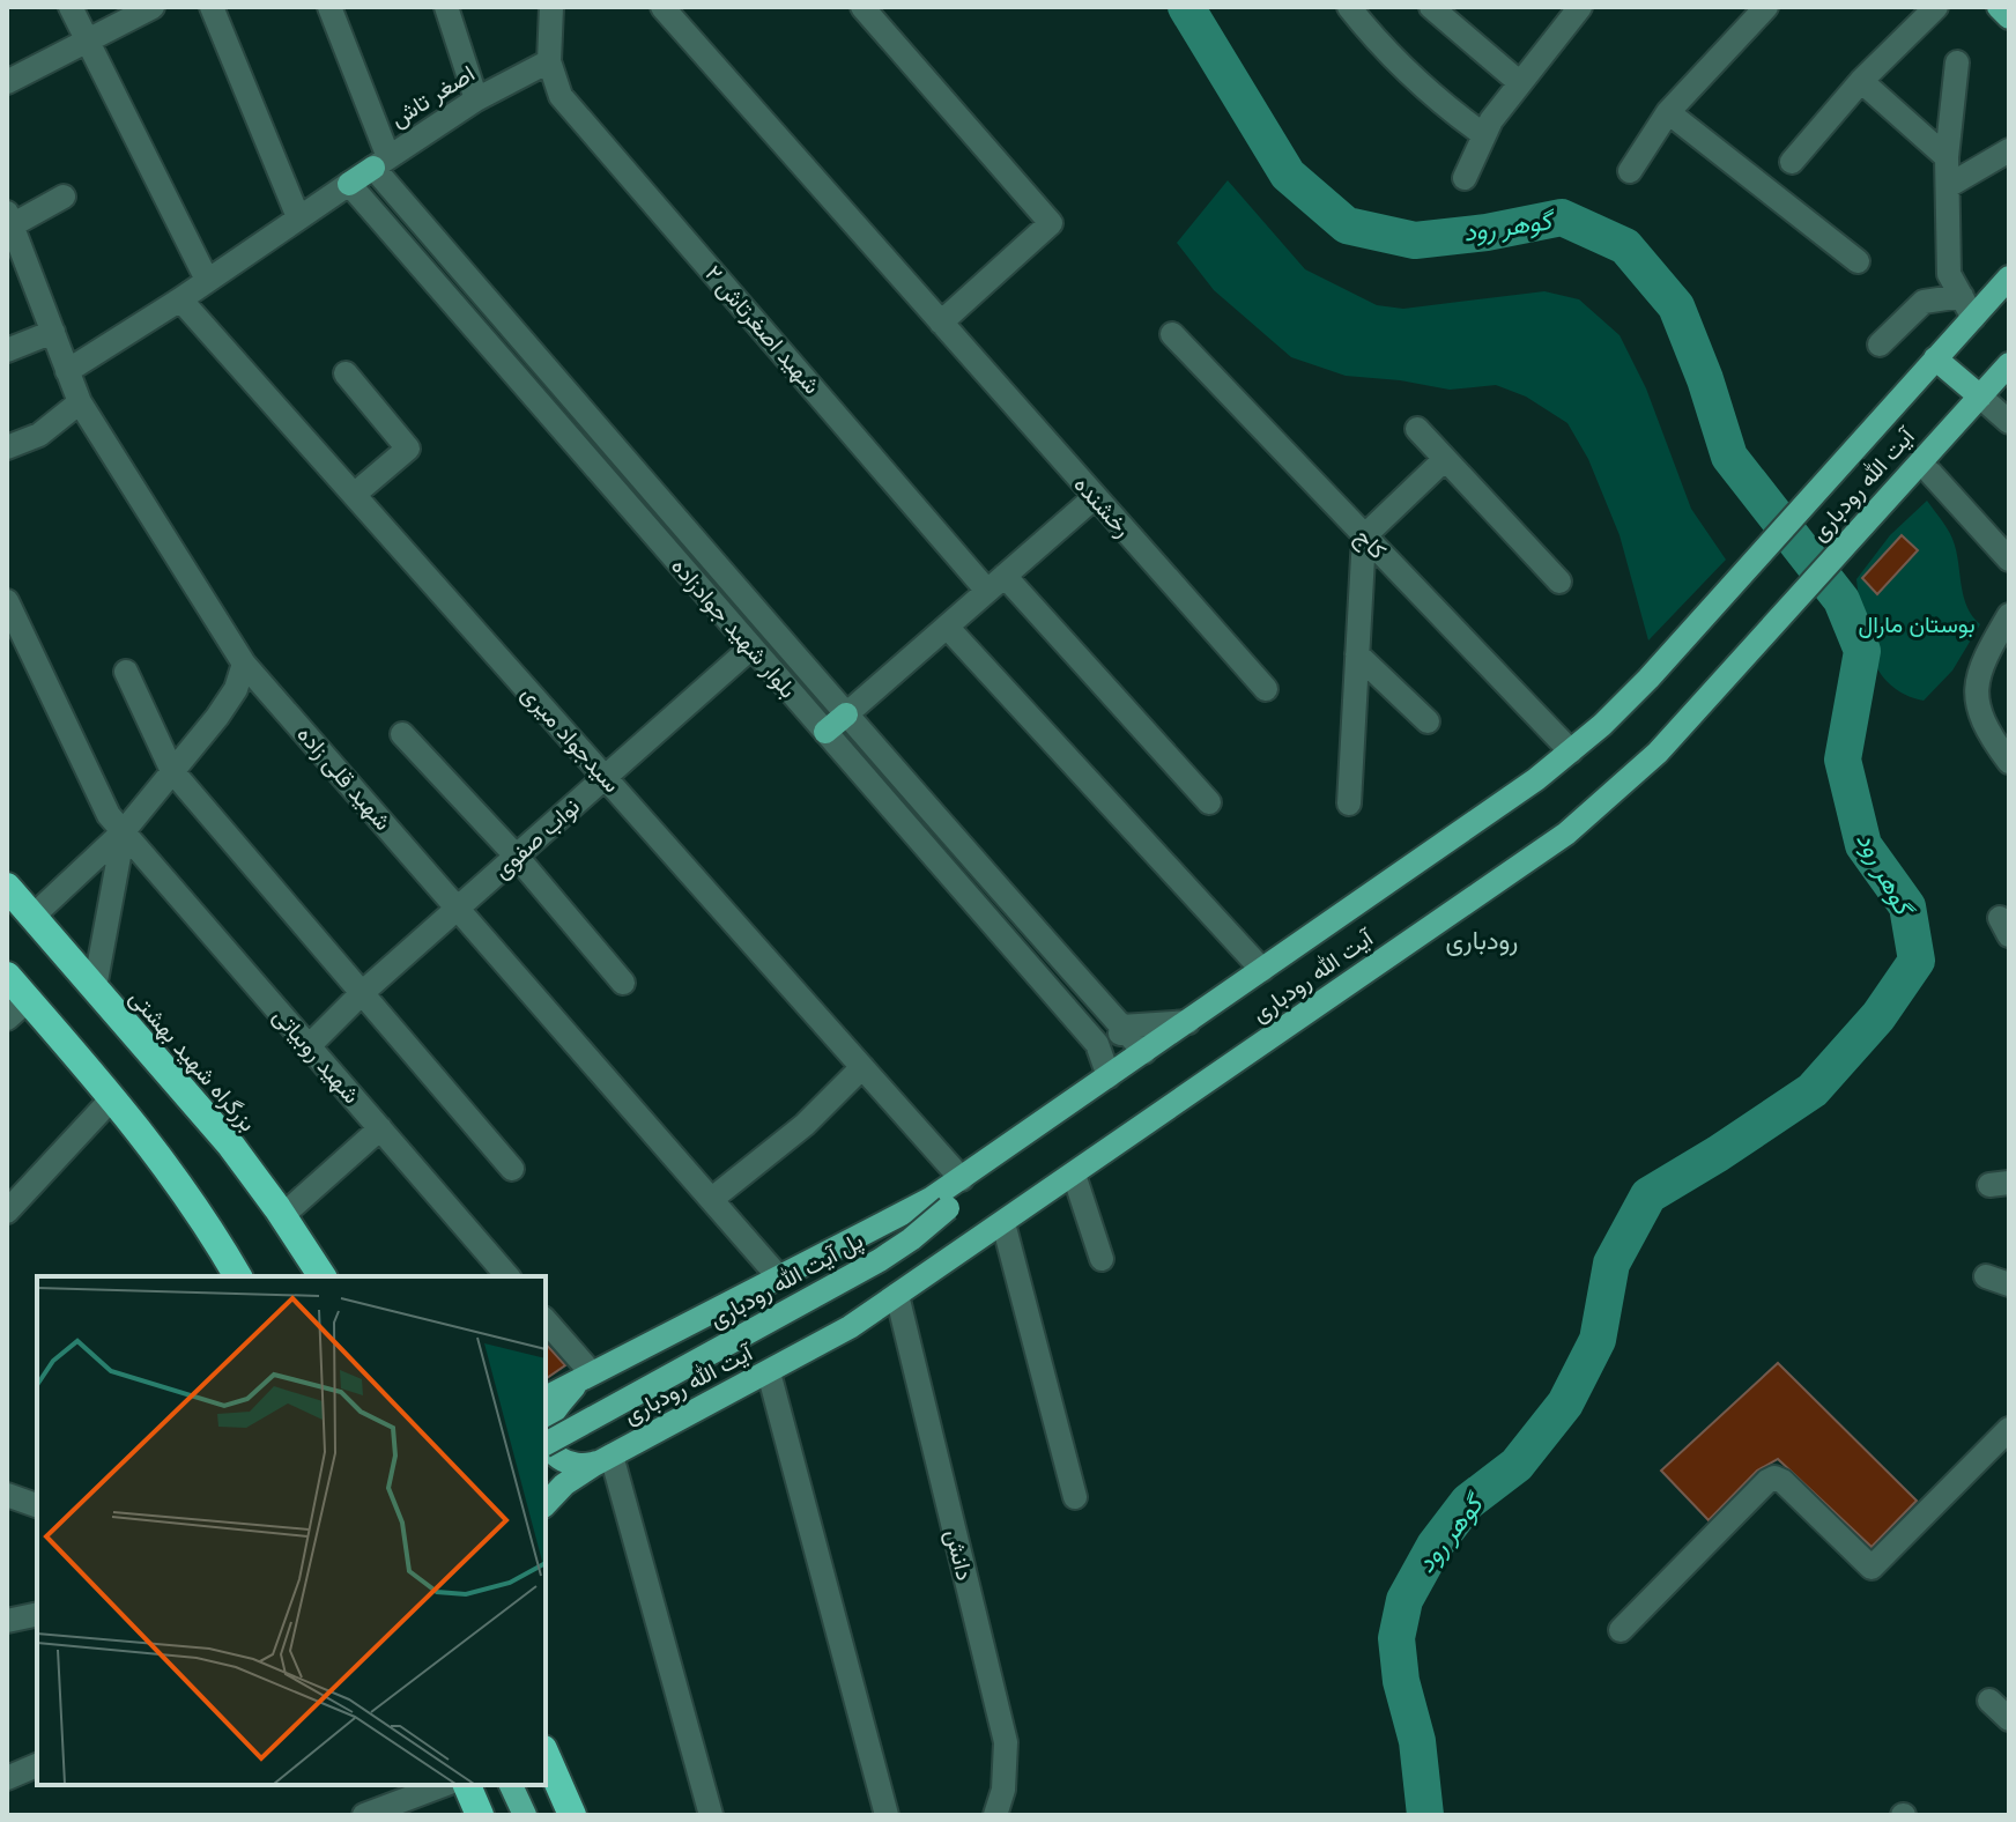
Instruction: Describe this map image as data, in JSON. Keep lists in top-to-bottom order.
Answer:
{
  "streets": {
    "highway": ["بزرگراه شهید بهشتی"],
    "main road": ["اصغر تاش", "آیت الله رودباری", "پل آیت الله رودباری"],
    "street": [
      "شهید اصغرتاش ۲",
      "رخشنده",
      "کاج",
      "بلوار شهید جوادزاده",
      "سیدجواد میری",
      "شهید قلی زاده",
      "نواب صفوی",
      "شهید روبیاتی",
      "دانش"
    ]
  },
  "crossings": [
    ["اصغر تاش", "شهید اصغرتاش ۲"],
    ["اصغر تاش", "بلوار شهید جوادزاده"],
    ["آیت الله رودباری", "کاج"],
    ["آیت الله رودباری", "بلوار شهید جوادزاده"],
    ["آیت الله رودباری", "سیدجواد میری"],
    ["آیت الله رودباری", "شهید قلی زاده"],
    ["آیت الله رودباری", "پل آیت الله رودباری"],
    ["آیت الله رودباری", "دانش"],
    ["بلوار شهید جوادزاده", "نواب صفوی"],
    ["سیدجواد میری", "نواب صفوی"],
    ["شهید قلی زاده", "نواب صفوی"],
    ["نواب صفوی", "شهید روبیاتی"]
  ],
  "districts": ["رودباری"],
  "water": ["گوهر رود"],
  "parks": ["بوستان مارال"]
}
